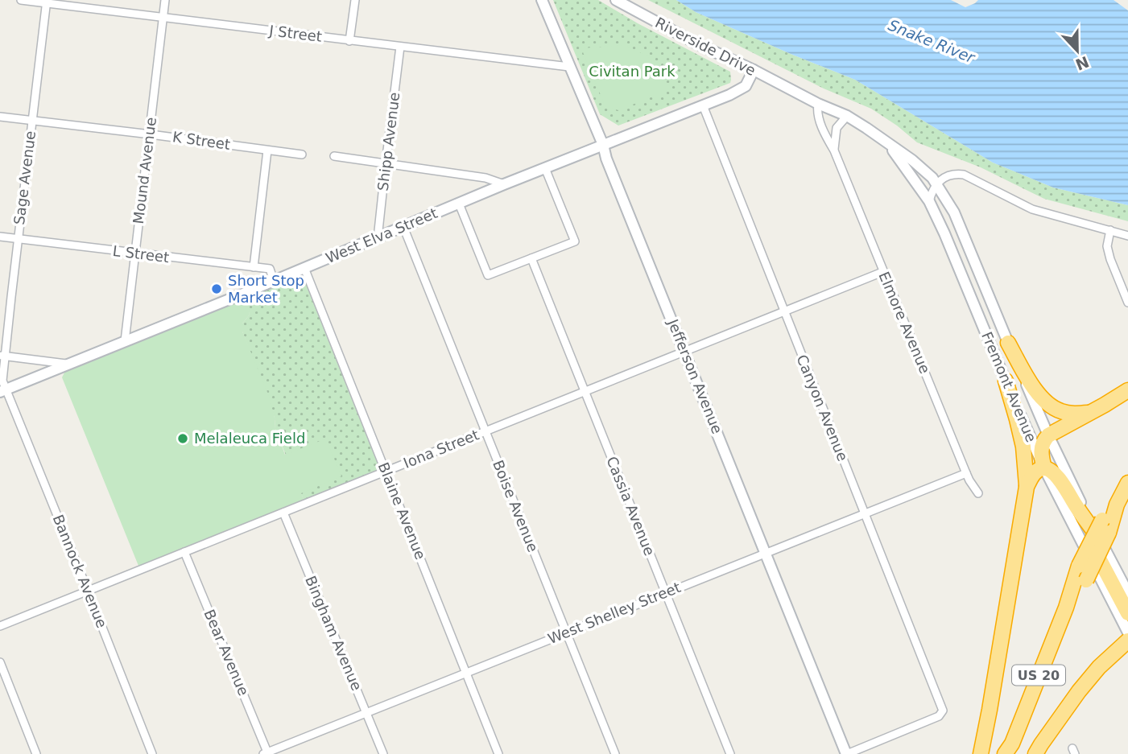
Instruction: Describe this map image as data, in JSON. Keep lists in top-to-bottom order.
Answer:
{
  "streets": {
    "highway": ["US 20"],
    "street": [
      "J Street",
      "Riverside Drive",
      "K Street",
      "Shipp Avenue",
      "Mound Avenue",
      "Sage Avenue",
      "West Elva Street",
      "L Street",
      "Elmore Avenue",
      "Jefferson Avenue",
      "Fremont Avenue",
      "Canyon Avenue",
      "Iona Street",
      "Boise Avenue",
      "Cassia Avenue",
      "Blaine Avenue",
      "Bannock Avenue",
      "West Shelley Street",
      "Bingham Avenue",
      "Bear Avenue"
    ]
  },
  "crossings": [
    ["J Street", "Shipp Avenue"],
    ["J Street", "Mound Avenue"],
    ["J Street", "Sage Avenue"],
    ["J Street", "Jefferson Avenue"],
    ["Riverside Drive", "West Elva Street"],
    ["Riverside Drive", "Fremont Avenue"],
    ["K Street", "Mound Avenue"],
    ["K Street", "Sage Avenue"],
    ["Shipp Avenue", "West Elva Street"],
    ["Mound Avenue", "West Elva Street"],
    ["Mound Avenue", "L Street"],
    ["Sage Avenue", "West Elva Street"],
    ["Sage Avenue", "L Street"],
    ["Sage Avenue", "Bannock Avenue"],
    ["West Elva Street", "L Street"],
    ["West Elva Street", "Jefferson Avenue"],
    ["West Elva Street", "Canyon Avenue"],
    ["West Elva Street", "Boise Avenue"],
    ["West Elva Street", "Blaine Avenue"],
    ["West Elva Street", "Bannock Avenue"],
    ["Elmore Avenue", "Fremont Avenue"],
    ["Elmore Avenue", "Iona Street"],
    ["Elmore Avenue", "West Shelley Street"],
    ["Jefferson Avenue", "Canyon Avenue"],
    ["Jefferson Avenue", "Iona Street"],
    ["Jefferson Avenue", "West Shelley Street"],
    ["Fremont Avenue", "US 20"],
    ["Canyon Avenue", "Iona Street"],
    ["Canyon Avenue", "West Shelley Street"],
    ["Iona Street", "Boise Avenue"],
    ["Iona Street", "Cassia Avenue"],
    ["Iona Street", "Blaine Avenue"],
    ["Iona Street", "Bannock Avenue"],
    ["Iona Street", "Bingham Avenue"],
    ["Iona Street", "Bear Avenue"],
    ["Boise Avenue", "West Shelley Street"],
    ["Cassia Avenue", "West Shelley Street"],
    ["Blaine Avenue", "West Shelley Street"],
    ["West Shelley Street", "Bingham Avenue"],
    ["West Shelley Street", "Bear Avenue"]
  ],
  "water": ["Snake River"],
  "parks": ["Civitan Park"],
  "places": ["Short Stop Market", "Melaleuca Field"],
  "north": "bottom"
}
